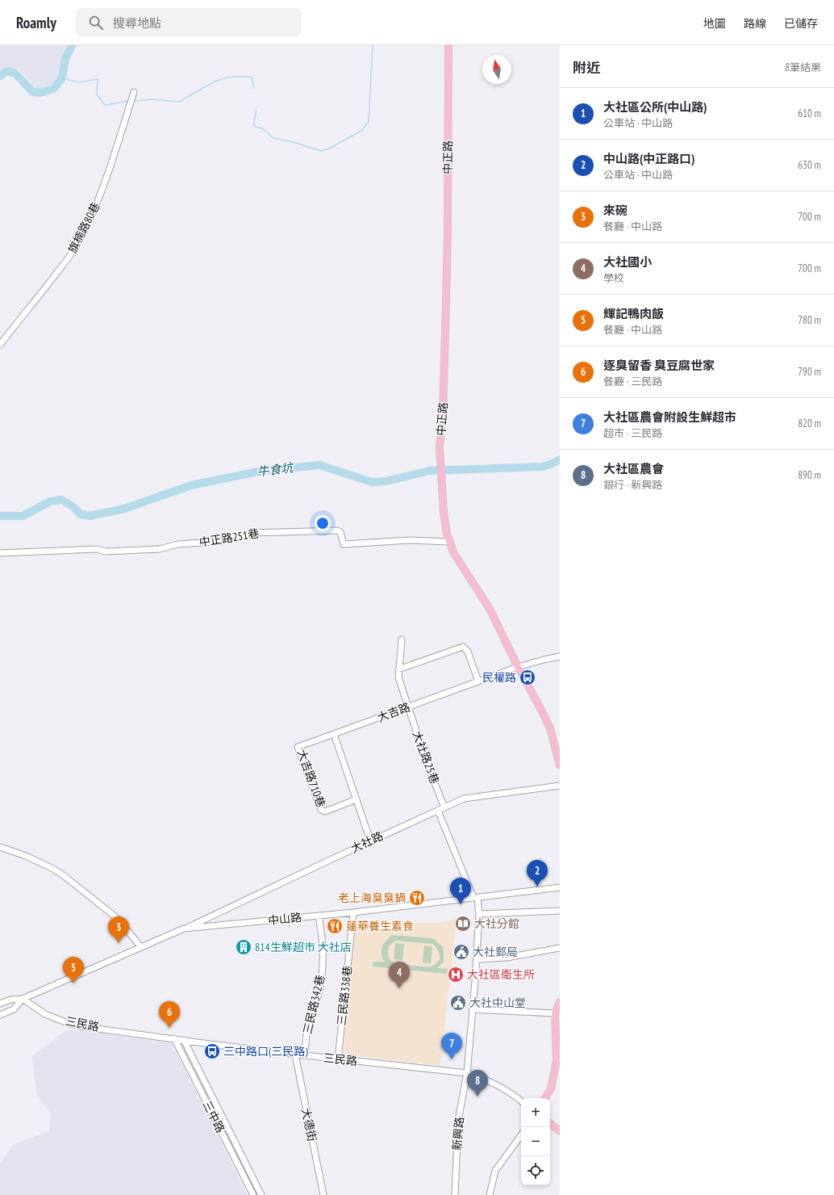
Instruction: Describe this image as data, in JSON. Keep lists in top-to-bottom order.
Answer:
{
  "streets": {
    "main road": ["中正路"],
    "street": [
      "旗楠路80巷",
      "中正路251巷",
      "大吉路",
      "大社路25巷",
      "大吉路710巷",
      "大社路",
      "中山路",
      "三民路338巷",
      "三民路342巷",
      "三民路",
      "三中路",
      "大德街",
      "新興路"
    ]
  },
  "crossings": [
    ["中正路", "中正路251巷"],
    ["中正路", "大吉路"],
    ["大吉路", "大社路25巷"],
    ["大吉路", "大吉路710巷"],
    ["大社路25巷", "大社路"],
    ["大社路", "中山路"],
    ["大社路", "新興路"],
    ["中山路", "三民路338巷"],
    ["中山路", "三民路342巷"],
    ["中山路", "三民路"],
    ["中山路", "新興路"],
    ["三民路338巷", "三民路"],
    ["三民路342巷", "三民路"],
    ["三民路", "三中路"],
    ["三民路", "大德街"],
    ["三民路", "新興路"]
  ],
  "water": ["牛食坑"],
  "places": {
    "bus stop": ["民權路", "三中路口(三民路)"],
    "restaurant": ["老上海臭臭鍋", "蓮華養生素食"],
    "library": ["大社分館"],
    "building": ["814生鮮超市 大社店"],
    "public building": ["大社郵局", "大社中山堂"],
    "hospital": ["大社區衛生所"]
  },
  "north": "top",
  "page": {
    "header": "Roamly",
    "search": "搜尋地點",
    "nav": ["地圖", "路線", "已儲存"],
    "heading": ["附近", "8筆結果"],
    "list": [
      {
        "mark": "1",
        "name": "大社區公所(中山路)",
        "note": "公車站 · 中山路",
        "value": "610 m"
      },
      {
        "mark": "2",
        "name": "中山路(中正路口)",
        "note": "公車站 · 中山路",
        "value": "630 m"
      },
      {
        "mark": "3",
        "name": "來碗",
        "note": "餐廳 · 中山路",
        "value": "700 m"
      },
      {
        "mark": "4",
        "name": "大社國小",
        "note": "學校",
        "value": "700 m"
      },
      {
        "mark": "5",
        "name": "輝記鴨肉飯",
        "note": "餐廳 · 中山路",
        "value": "780 m"
      },
      {
        "mark": "6",
        "name": "逐臭留香 臭豆腐世家",
        "note": "餐廳 · 三民路",
        "value": "790 m"
      },
      {
        "mark": "7",
        "name": "大社區農會附設生鮮超市",
        "note": "超市 · 三民路",
        "value": "820 m"
      },
      {
        "mark": "8",
        "name": "大社區農會",
        "note": "銀行 · 新興路",
        "value": "890 m"
      }
    ],
    "pins": [
      "2",
      "1",
      "3",
      "5",
      "4",
      "6",
      "7",
      "8"
    ],
    "map_buttons": ["+", "−"]
  }
}
